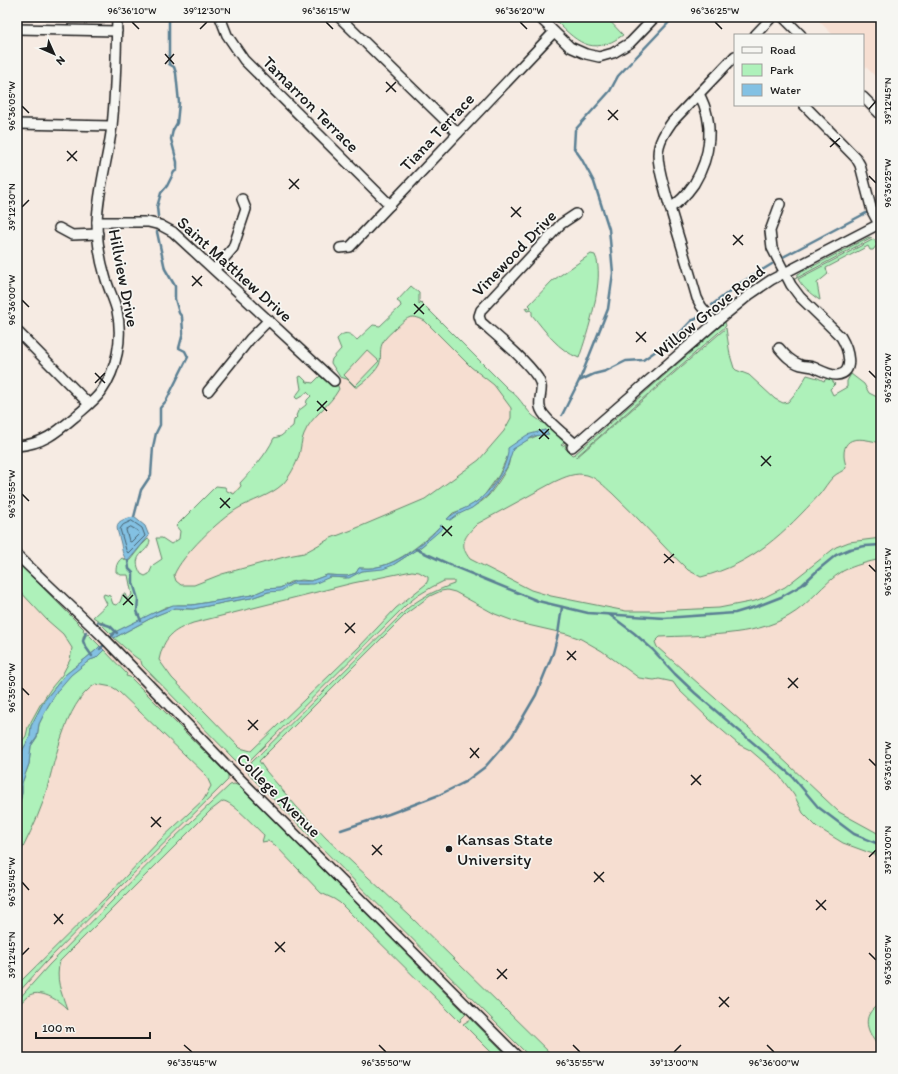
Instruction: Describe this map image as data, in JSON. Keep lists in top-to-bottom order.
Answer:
{
  "streets": {
    "street": [
      "Tamarron Terrace",
      "Tiana Terrace",
      "Vinewood Drive",
      "Saint Matthew Drive",
      "Hillview Drive",
      "Willow Grove Road",
      "College Avenue"
    ]
  },
  "crossings": [
    ["Tamarron Terrace", "Tiana Terrace"],
    ["Vinewood Drive", "Willow Grove Road"],
    ["Saint Matthew Drive", "Hillview Drive"]
  ],
  "places": ["Kansas State University"],
  "legend": ["Road", "Park", "Water"],
  "scale_bar": "100 m",
  "north": "bottom right",
  "coordinates": [
    "96°36'10\"W",
    "39°12'30\"N",
    "96°36'15\"W",
    "96°36'20\"W",
    "96°36'25\"W",
    "39°12'45\"N",
    "96°36'05\"W",
    "96°36'00\"W",
    "96°35'55\"W",
    "96°35'50\"W",
    "39°13'00\"N",
    "96°35'45\"W"
  ]
}
